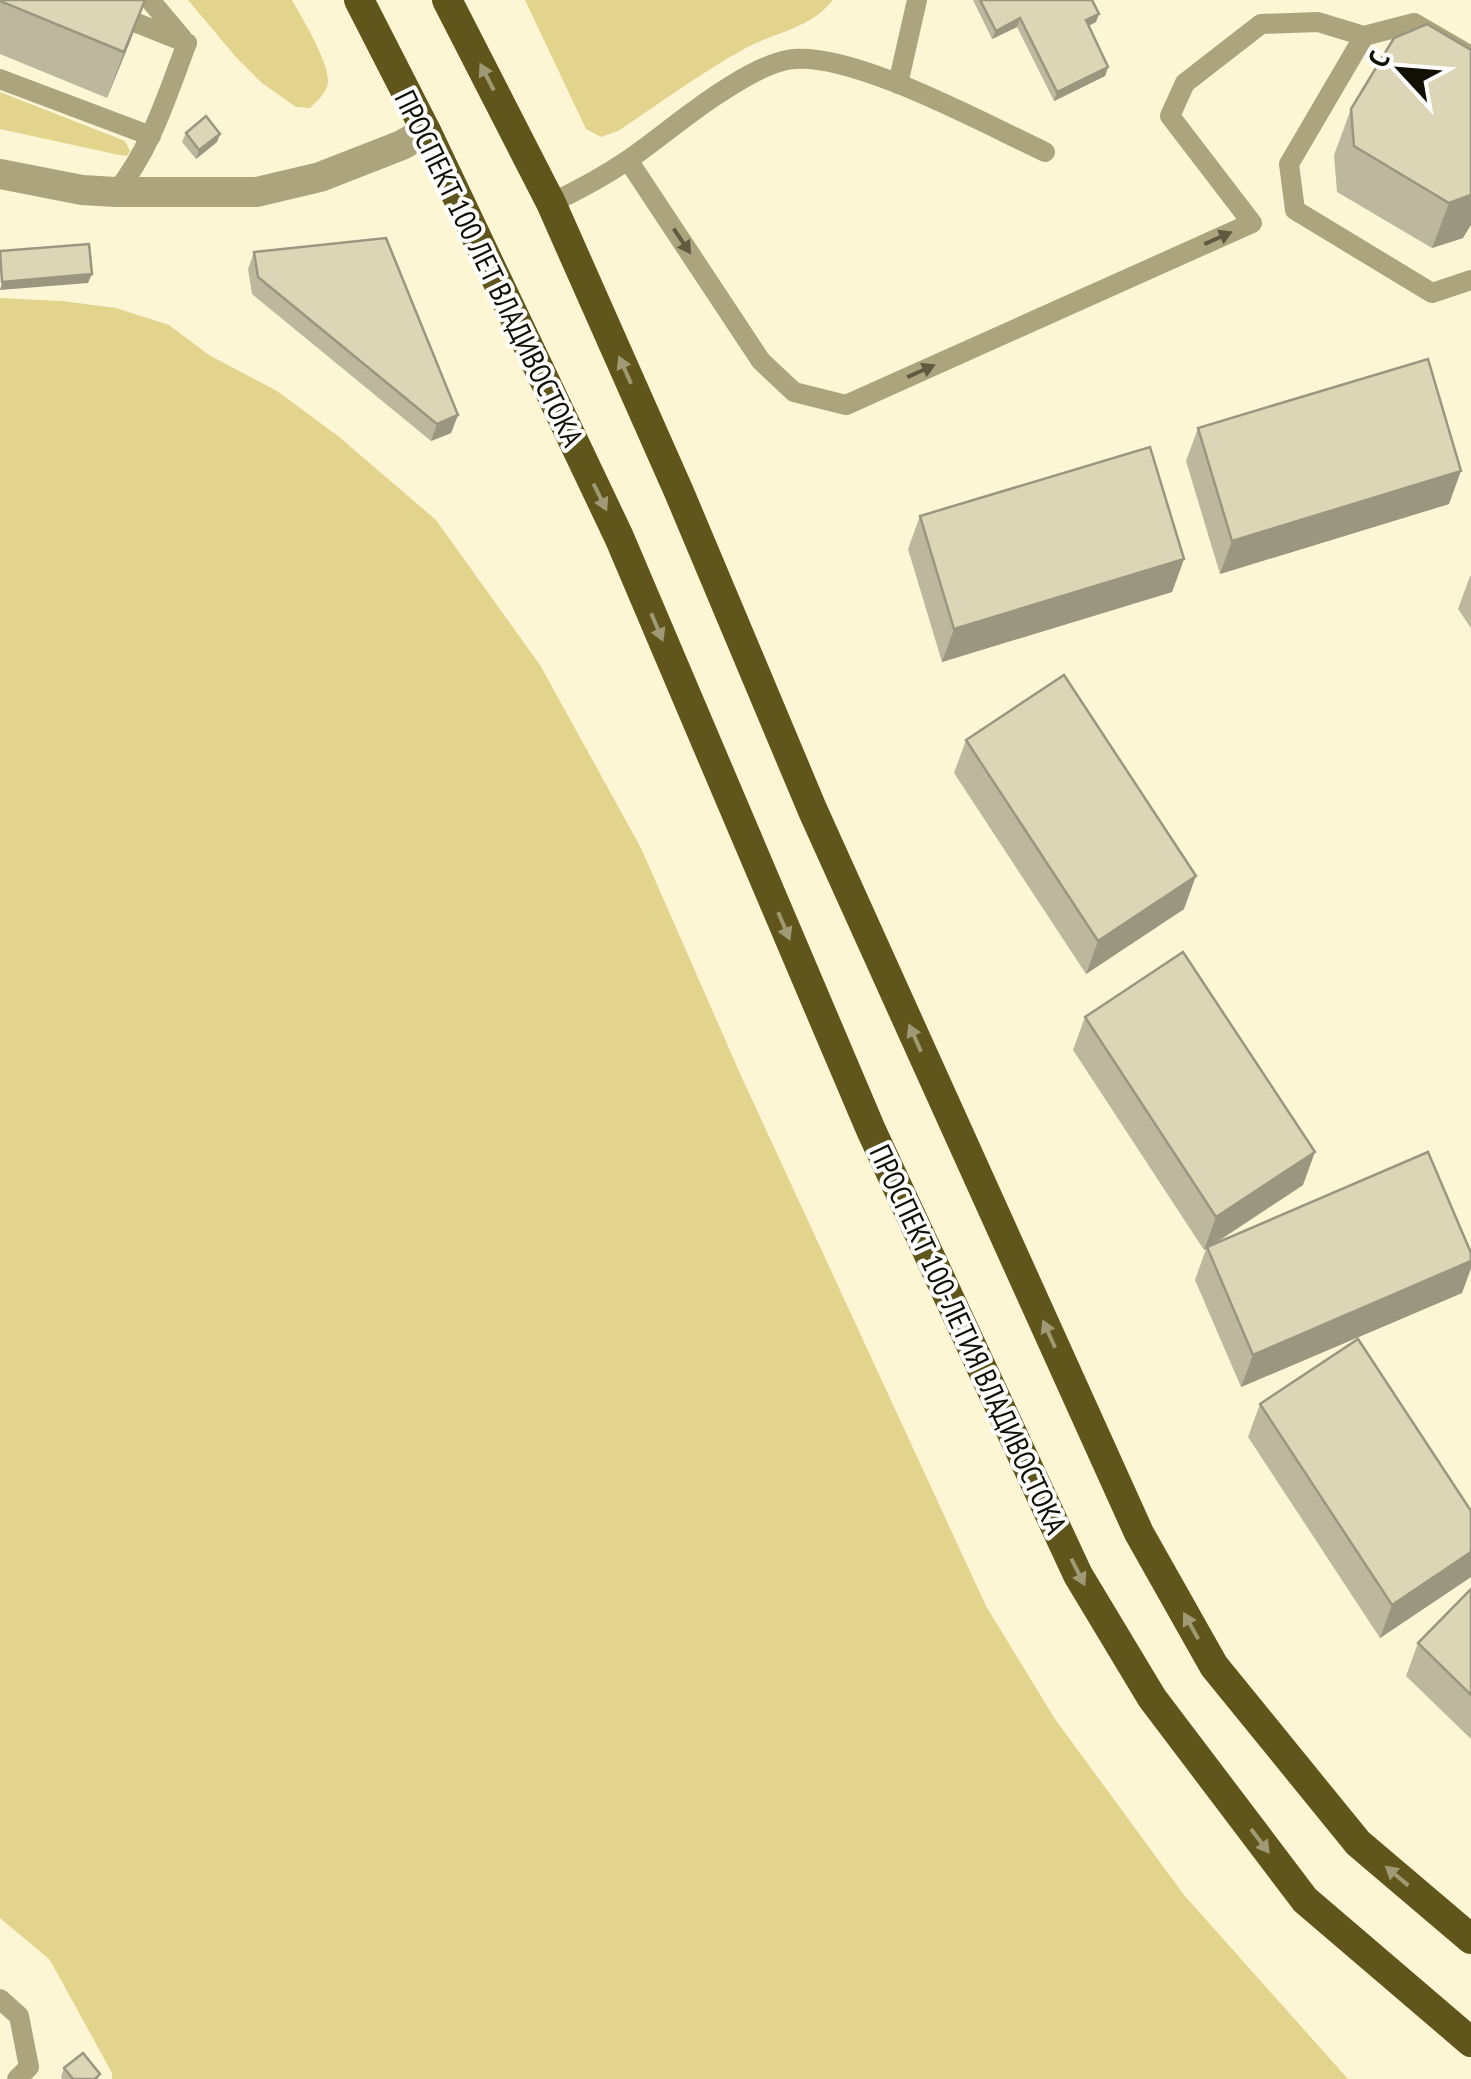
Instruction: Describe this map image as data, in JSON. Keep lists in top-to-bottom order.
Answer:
{
  "streets": {
    "highway": ["ПРОСПЕКТ 100 ЛЕТ ВЛАДИВОСТОКА", "ПРОСПЕКТ 100-ЛЕТИЯ ВЛАДИВОСТОКА"]
  },
  "crossings": [
    ["ПРОСПЕКТ 100 ЛЕТ ВЛАДИВОСТОКА", "ПРОСПЕКТ 100-ЛЕТИЯ ВЛАДИВОСТОКА"]
  ],
  "north": "top left"
}
